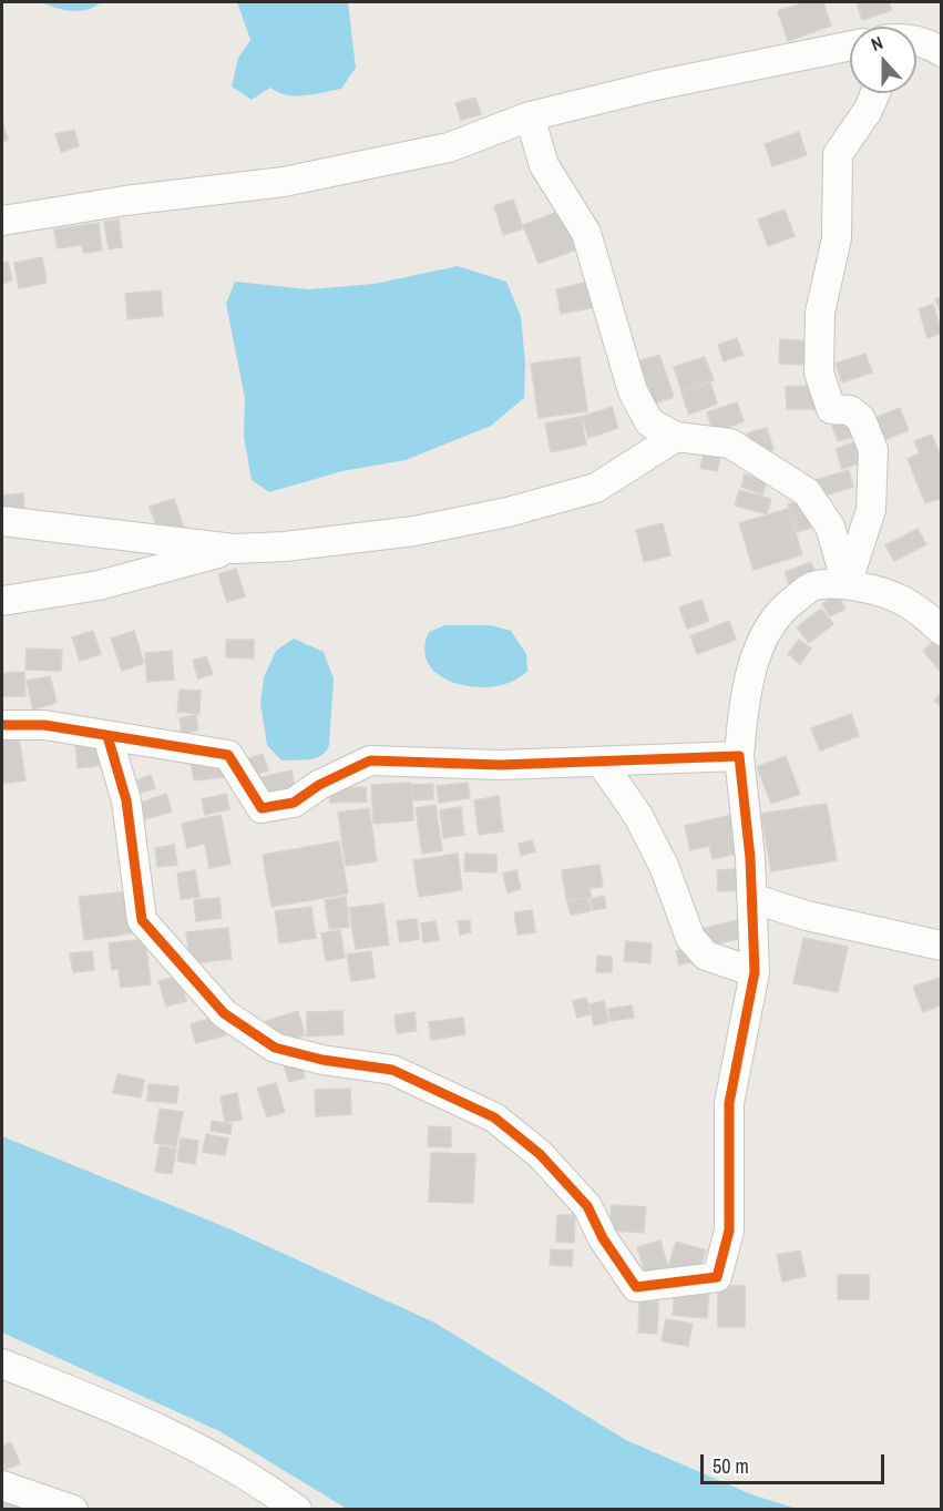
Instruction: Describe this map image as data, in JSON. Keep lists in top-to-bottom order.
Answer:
{
  "scale_bar": "50 m",
  "north": "top"
}
